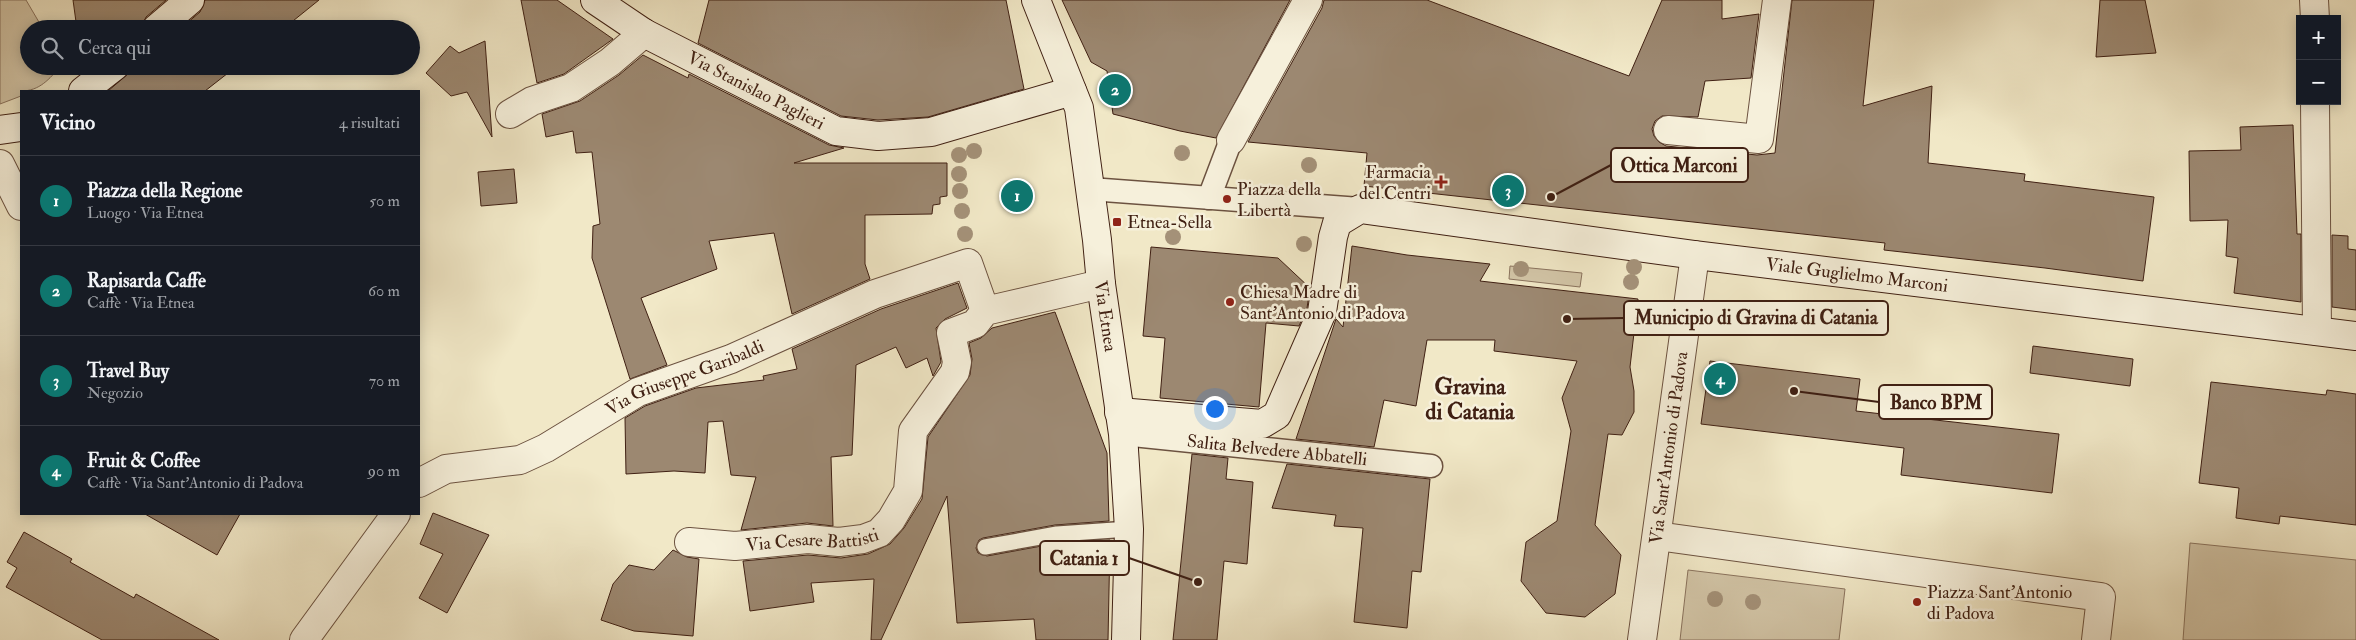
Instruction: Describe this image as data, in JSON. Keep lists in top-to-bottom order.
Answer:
{
  "streets": {
    "street": [
      "Via Stanislao Paglieri",
      "Viale Guglielmo Marconi",
      "Via Etnea",
      "Via Giuseppe Garibaldi",
      "Via Sant'Antonio di Padova",
      "Salita Belvedere Abbatelli",
      "Via Cesare Battisti"
    ]
  },
  "crossings": [
    ["Via Stanislao Paglieri", "Via Etnea"],
    ["Viale Guglielmo Marconi", "Via Sant'Antonio di Padova"],
    ["Via Etnea", "Salita Belvedere Abbatelli"],
    ["Via Etnea", "Via Cesare Battisti"],
    ["Via Giuseppe Garibaldi", "Via Cesare Battisti"]
  ],
  "districts": ["Gravina di Catania"],
  "places": {
    "health": ["Farmacia del Centri"],
    "other": [
      "Ottica Marconi",
      "Piazza della Libertà",
      "Chiesa Madre di Sant'Antonio di Padova",
      "Municipio di Gravina di Catania",
      "Banco BPM",
      "Catania 1",
      "Piazza Sant'Antonio di Padova"
    ],
    "transit": ["Etnea-Sella"]
  },
  "page": {
    "map_buttons": ["+", "−"],
    "search": "Cerca qui",
    "pins": [
      "2",
      "3",
      "1",
      "4"
    ],
    "heading": ["Vicino", "4 risultati"],
    "list": [
      {
        "mark": "1",
        "name": "Piazza della Regione",
        "note": "Luogo · Via Etnea",
        "value": "50 m"
      },
      {
        "mark": "2",
        "name": "Rapisarda Caffe",
        "note": "Caffè · Via Etnea",
        "value": "60 m"
      },
      {
        "mark": "3",
        "name": "Travel Buy",
        "note": "Negozio",
        "value": "70 m"
      },
      {
        "mark": "4",
        "name": "Fruit & Coffee",
        "note": "Caffè · Via Sant'Antonio di Padova",
        "value": "90 m"
      }
    ]
  }
}
